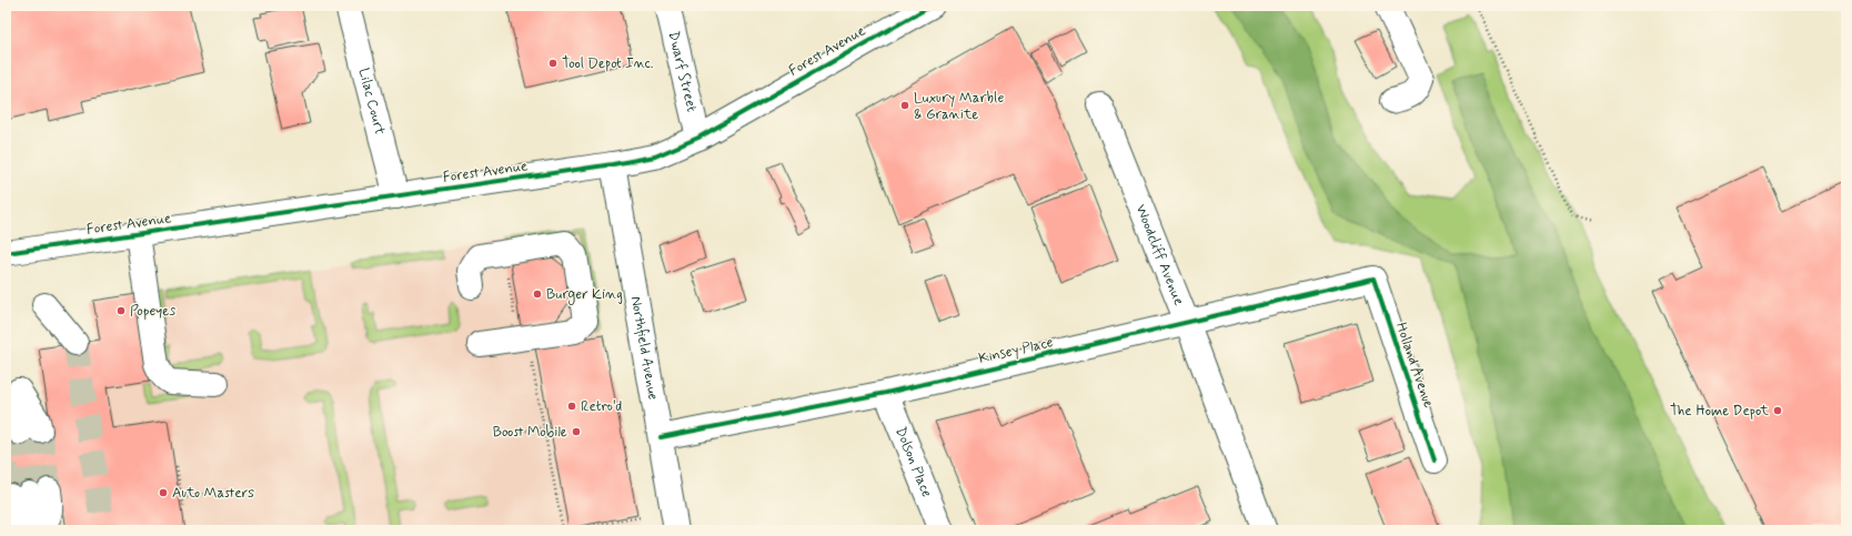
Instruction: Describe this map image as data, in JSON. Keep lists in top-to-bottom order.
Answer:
{
  "streets": {
    "street": [
      "Forest Avenue",
      "Dwarf Street",
      "Lilac Court",
      "Woodcliff Avenue",
      "Northfield Avenue",
      "Kinsey Place",
      "Holland Avenue",
      "Dolson Place"
    ]
  },
  "crossings": [
    ["Forest Avenue", "Dwarf Street"],
    ["Forest Avenue", "Lilac Court"],
    ["Forest Avenue", "Northfield Avenue"],
    ["Woodcliff Avenue", "Kinsey Place"],
    ["Northfield Avenue", "Kinsey Place"],
    ["Kinsey Place", "Holland Avenue"],
    ["Kinsey Place", "Dolson Place"]
  ],
  "places": [
    "Tool Depot Inc.",
    "Luxury Marble & Granite",
    "Burger King",
    "Popeyes",
    "Retro'd",
    "The Home Depot",
    "Boost Mobile",
    "Auto Masters"
  ]
}
